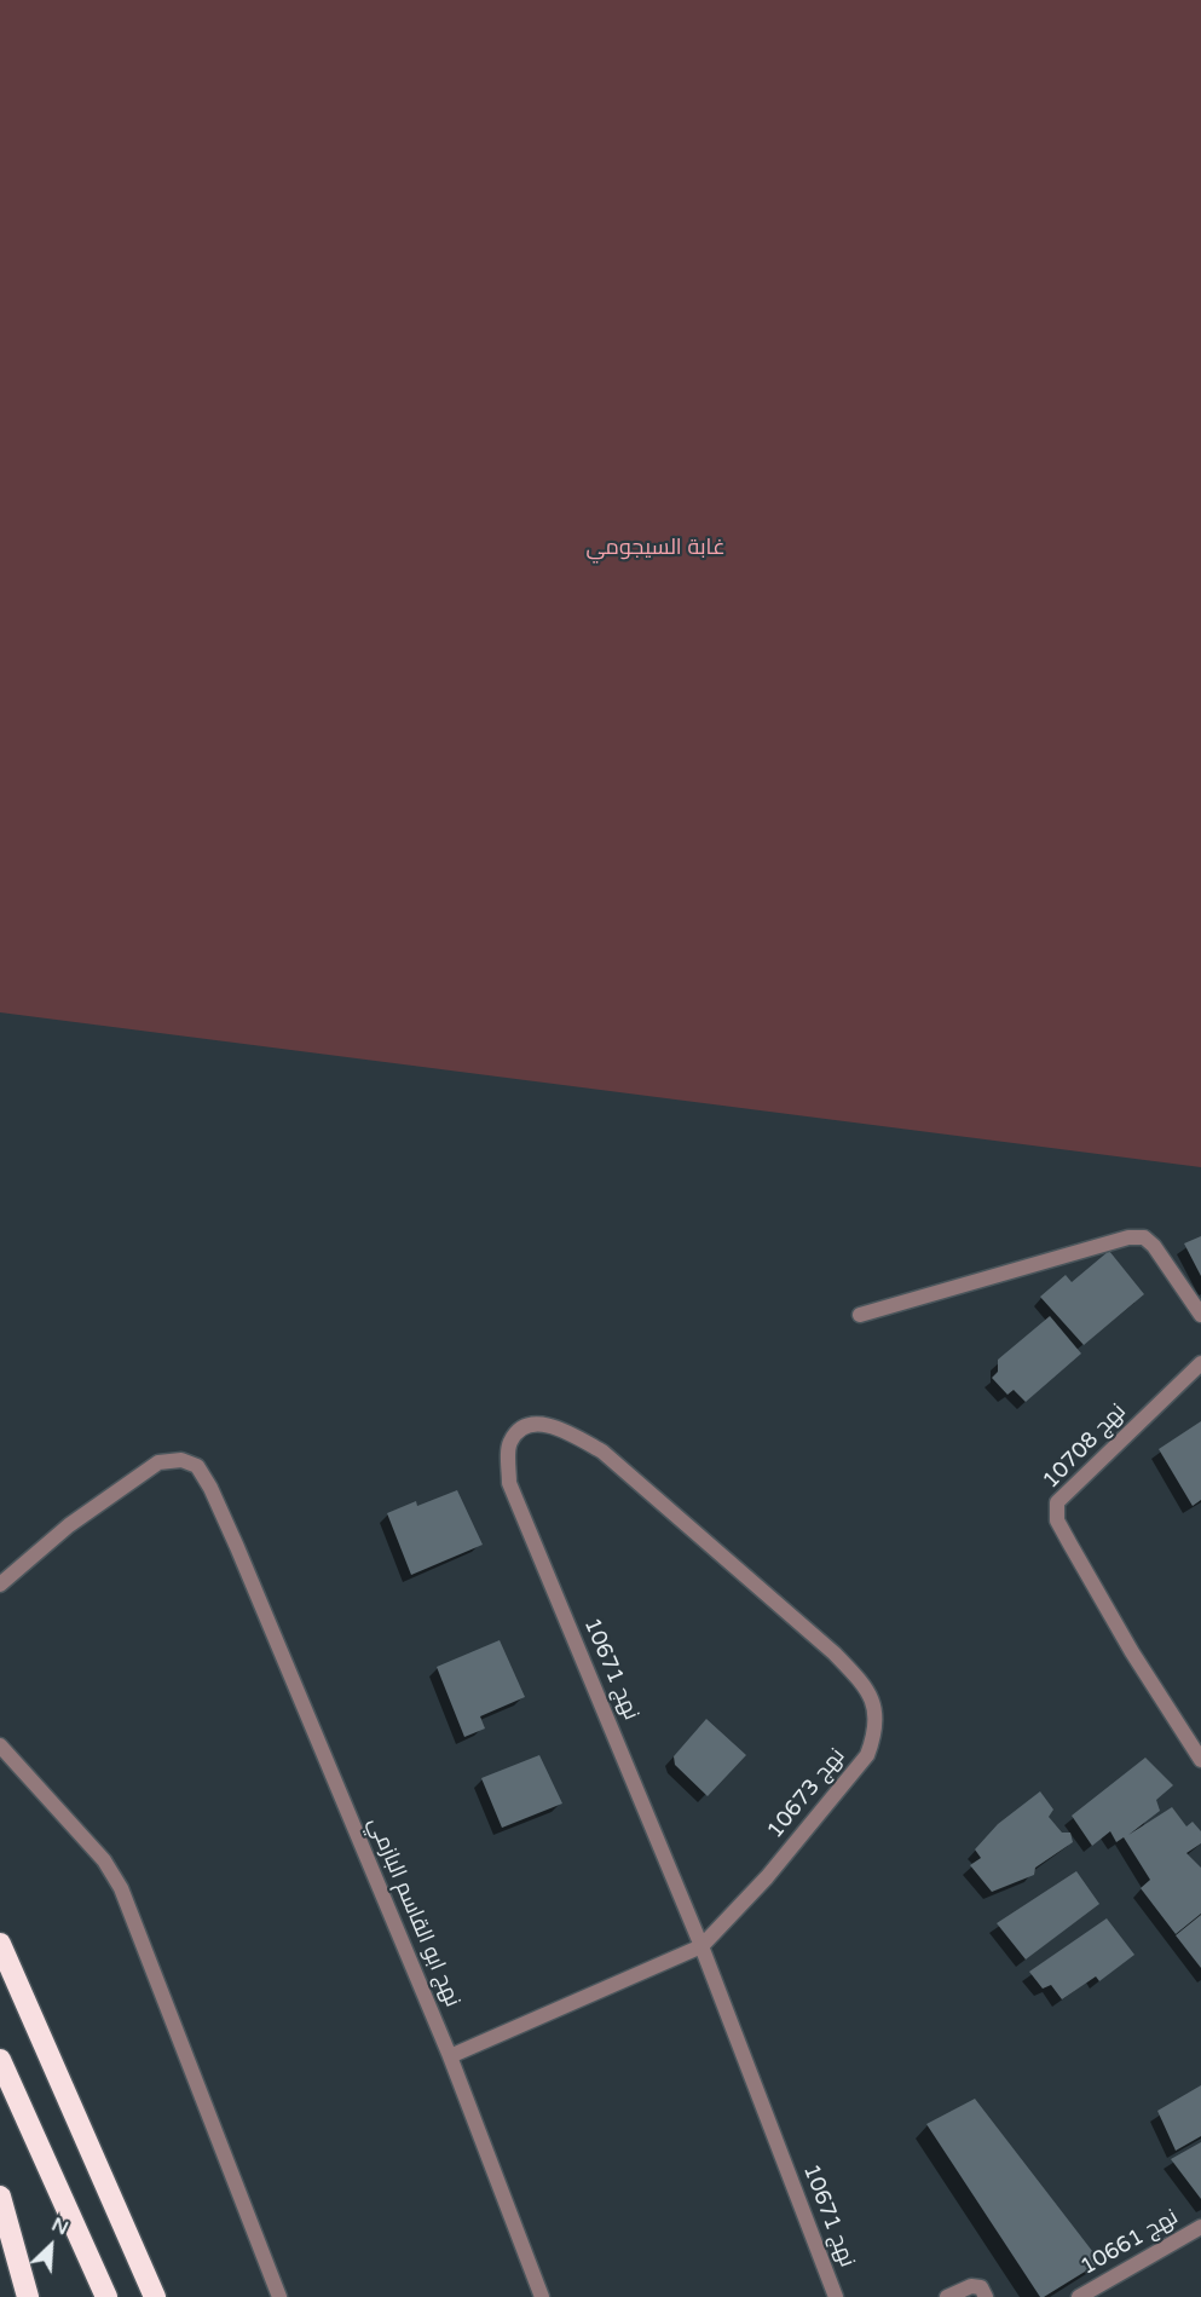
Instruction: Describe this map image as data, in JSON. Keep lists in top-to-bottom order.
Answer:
{
  "streets": {
    "street": [
      "نهج 10708",
      "نهج 10671",
      "نهج 10673",
      "نهج ابو القاسم البازمي",
      "نهج 10661"
    ]
  },
  "crossings": [
    ["نهج 10671", "نهج 10673"]
  ],
  "parks": ["غابة السيجومي"],
  "north": "top right"
}
